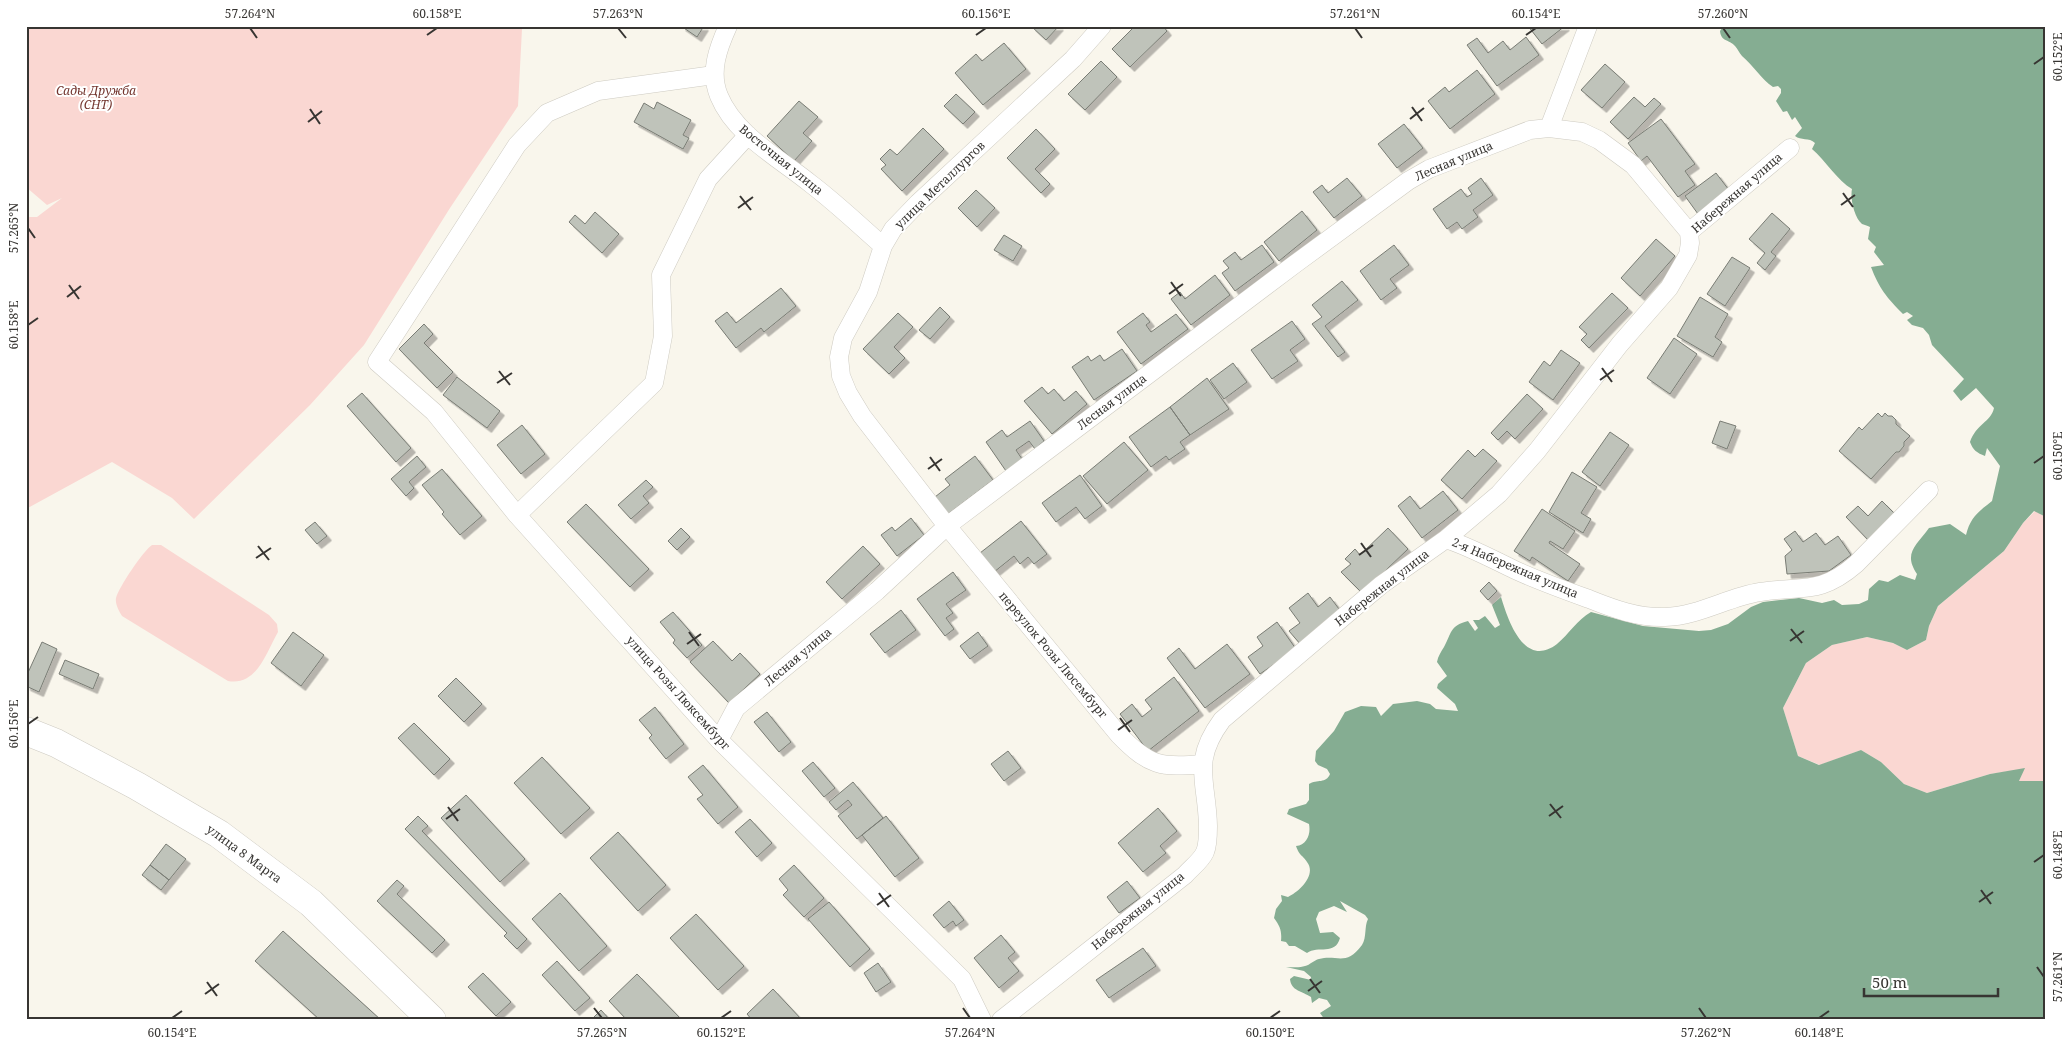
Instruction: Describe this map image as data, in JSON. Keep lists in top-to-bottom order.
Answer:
{
  "streets": {
    "main road": ["улица 8 Марта"],
    "street": [
      "Восточная улица",
      "Лесная улица",
      "улица Металлургов",
      "Набережная улица",
      "2-я Набережная улица",
      "переулок Розы Люсембург",
      "улица Розы Люксембург"
    ]
  },
  "crossings": [
    ["Восточная улица", "улица Металлургов"],
    ["Восточная улица", "улица Розы Люксембург"],
    ["Лесная улица", "улица Металлургов"],
    ["Лесная улица", "Набережная улица"],
    ["Лесная улица", "переулок Розы Люсембург"],
    ["Лесная улица", "улица Розы Люксембург"],
    ["улица Металлургов", "переулок Розы Люсембург"],
    ["Набережная улица", "2-я Набережная улица"],
    ["Набережная улица", "переулок Розы Люсембург"]
  ],
  "parks": ["Сады Дружба (СНТ)"],
  "scale_bar": "50 m",
  "coordinates": [
    "57.264°N",
    "60.158°E",
    "57.263°N",
    "60.156°E",
    "57.261°N",
    "60.154°E",
    "57.260°N",
    "60.152°E",
    "57.265°N",
    "60.150°E",
    "60.148°E",
    "57.262°N"
  ]
}
